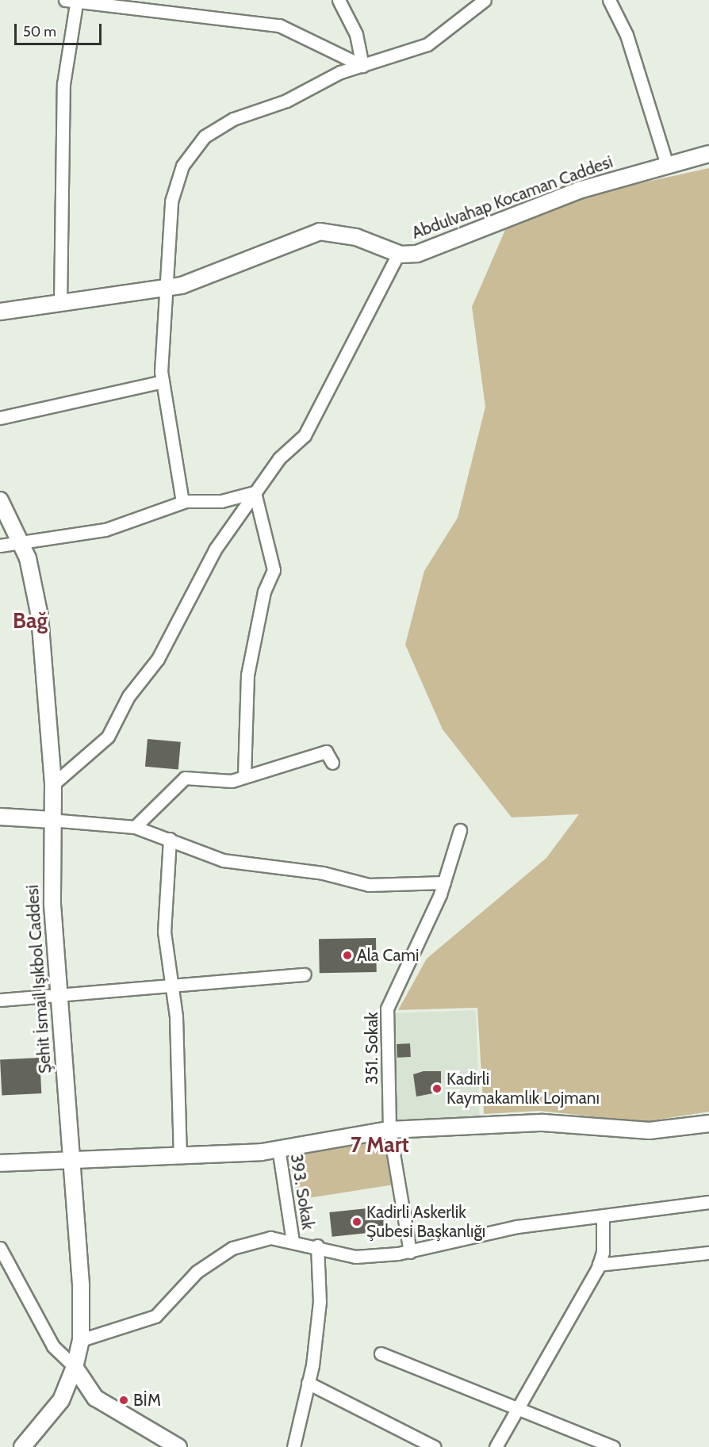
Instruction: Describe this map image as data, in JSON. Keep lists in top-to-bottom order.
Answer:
{
  "streets": {
    "street": [
      "Abdulvahap Kocaman Caddesi",
      "Şehit İsmail Işıkbol Caddesi",
      "351. Sokak",
      "393. Sokak"
    ]
  },
  "districts": ["Bağ", "7 Mart"],
  "places": [
    "Ala Cami",
    "Kadirli Kaymakamlık Lojmanı",
    "Kadirli Askerlik Şubesi Başkanlığı",
    "BİM"
  ],
  "scale_bar": "50 m"
}
